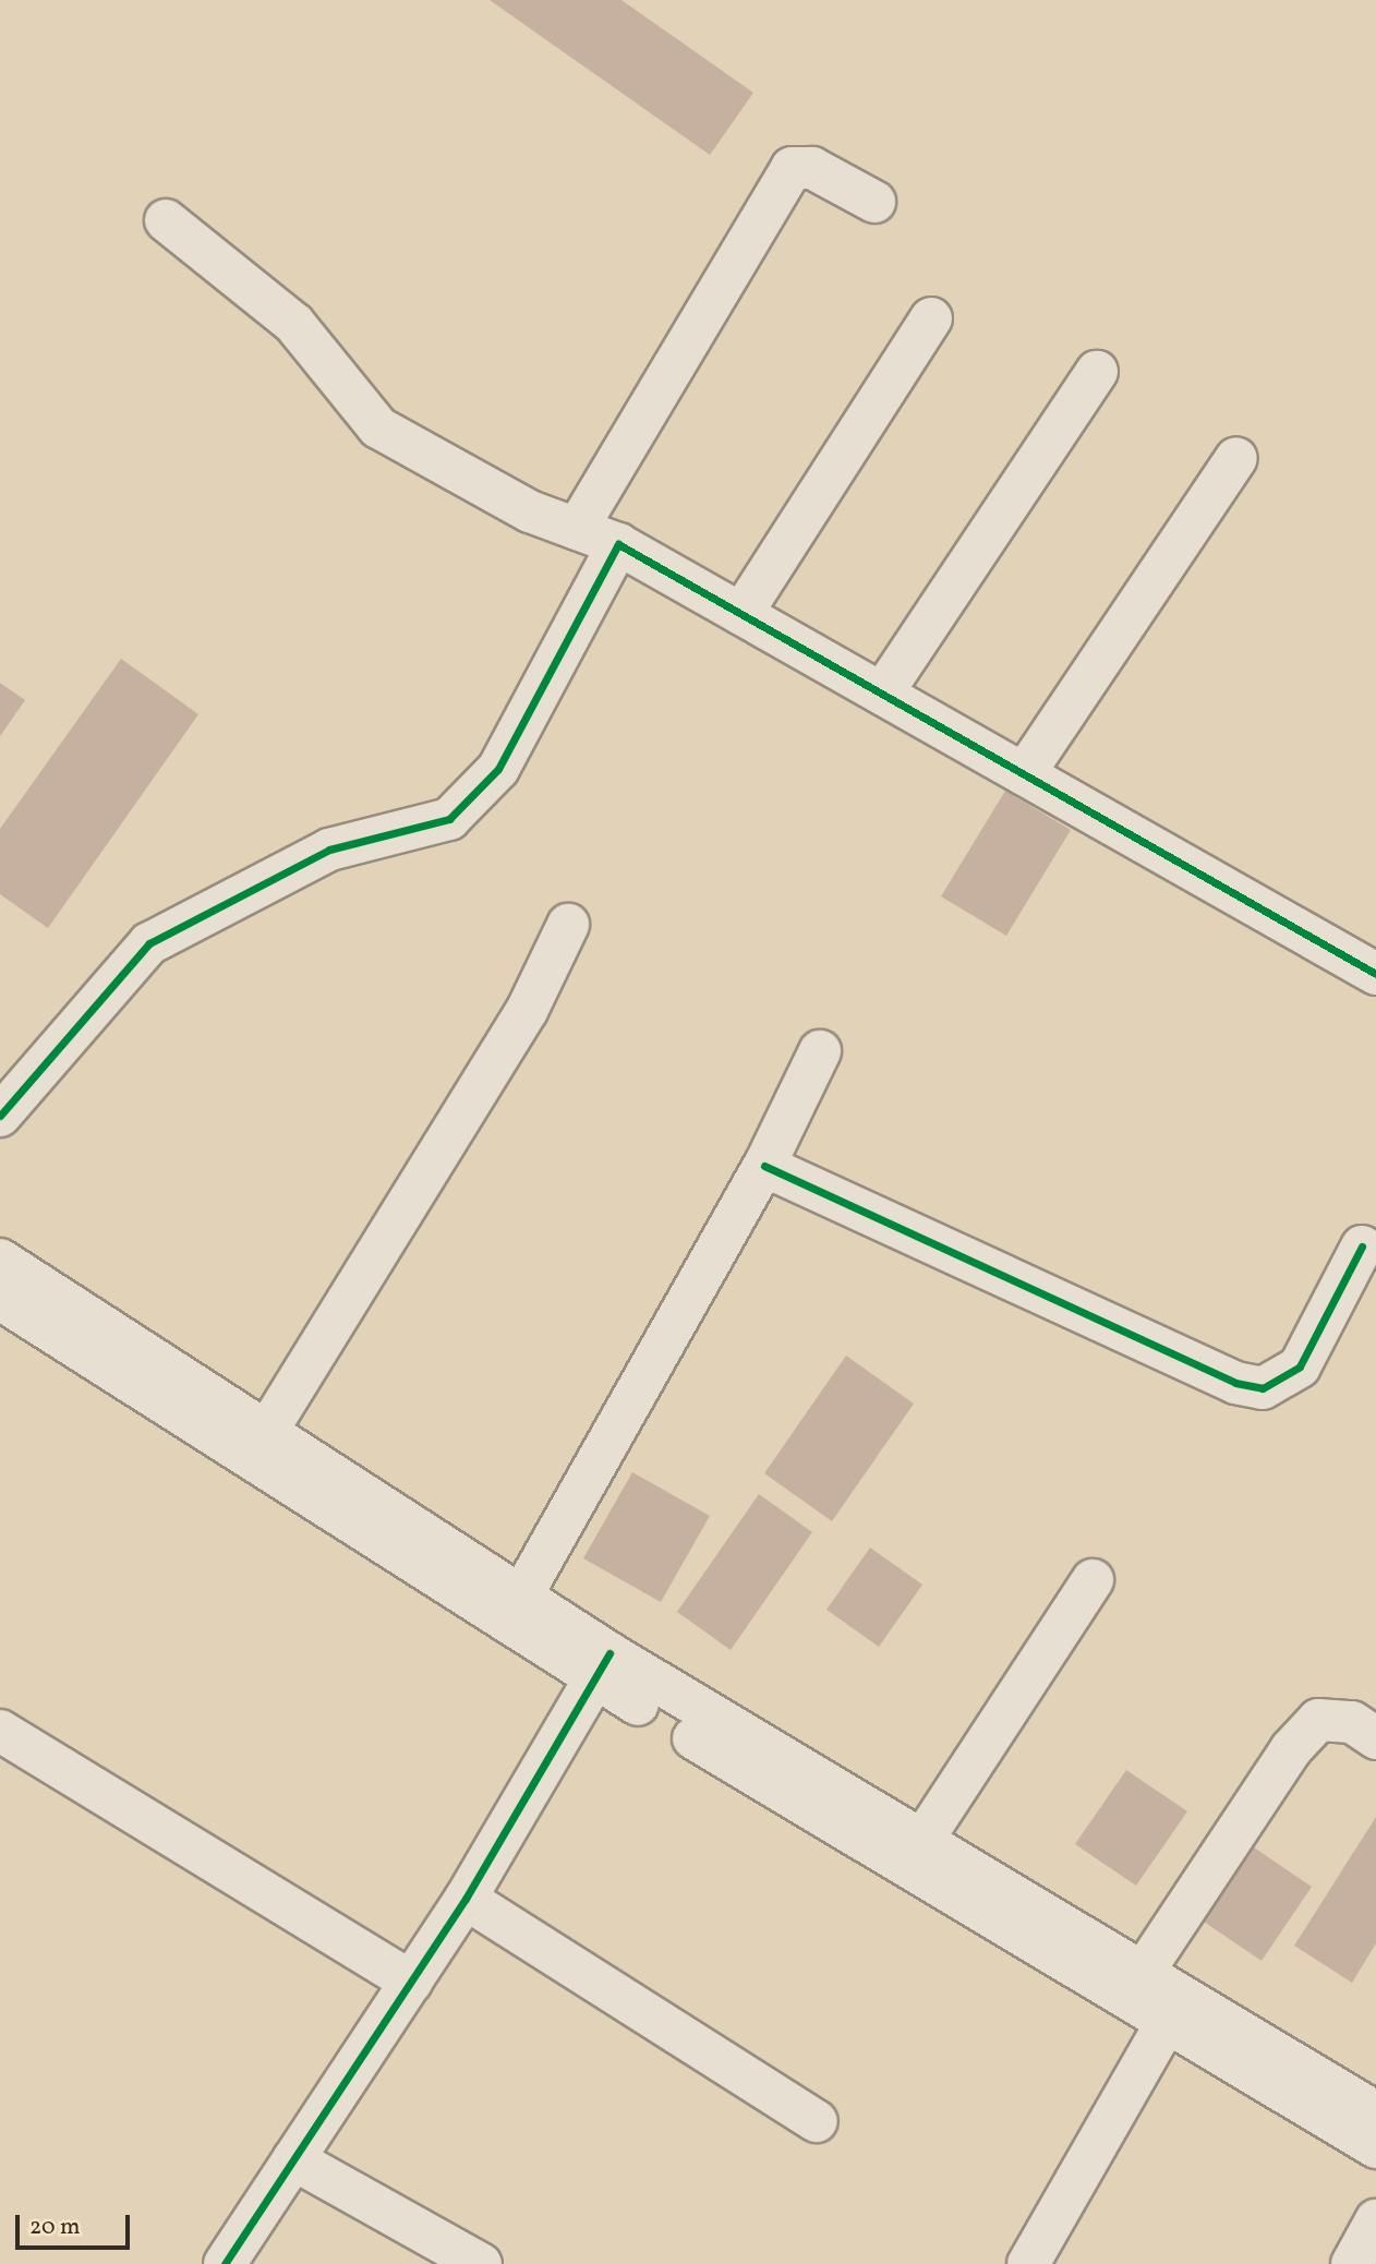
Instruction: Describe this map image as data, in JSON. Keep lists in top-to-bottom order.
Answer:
{
  "scale_bar": "20 m"
}
